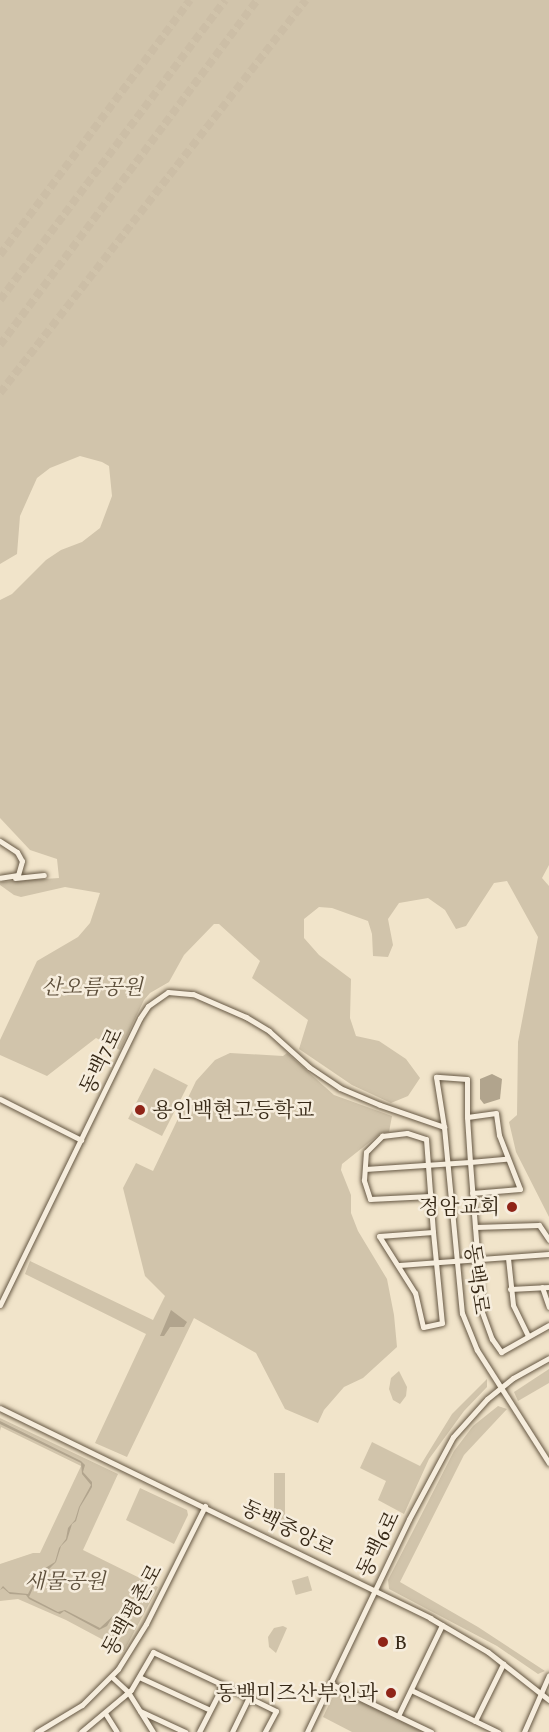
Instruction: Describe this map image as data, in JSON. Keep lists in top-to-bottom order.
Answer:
{
  "streets": {
    "street": [
      "동백7로",
      "동백5로",
      "동백중앙로",
      "동백6로",
      "동백평촌로"
    ]
  },
  "crossings": [
    ["동백7로", "동백5로"],
    ["동백5로", "동백6로"],
    ["동백중앙로", "동백6로"],
    ["동백중앙로", "동백평촌로"]
  ],
  "parks": ["산오름공원", "새물공원"],
  "places": [
    "용인백현고등학교",
    "정암교회",
    "B",
    "동백미즈산부인과"
  ]
}
